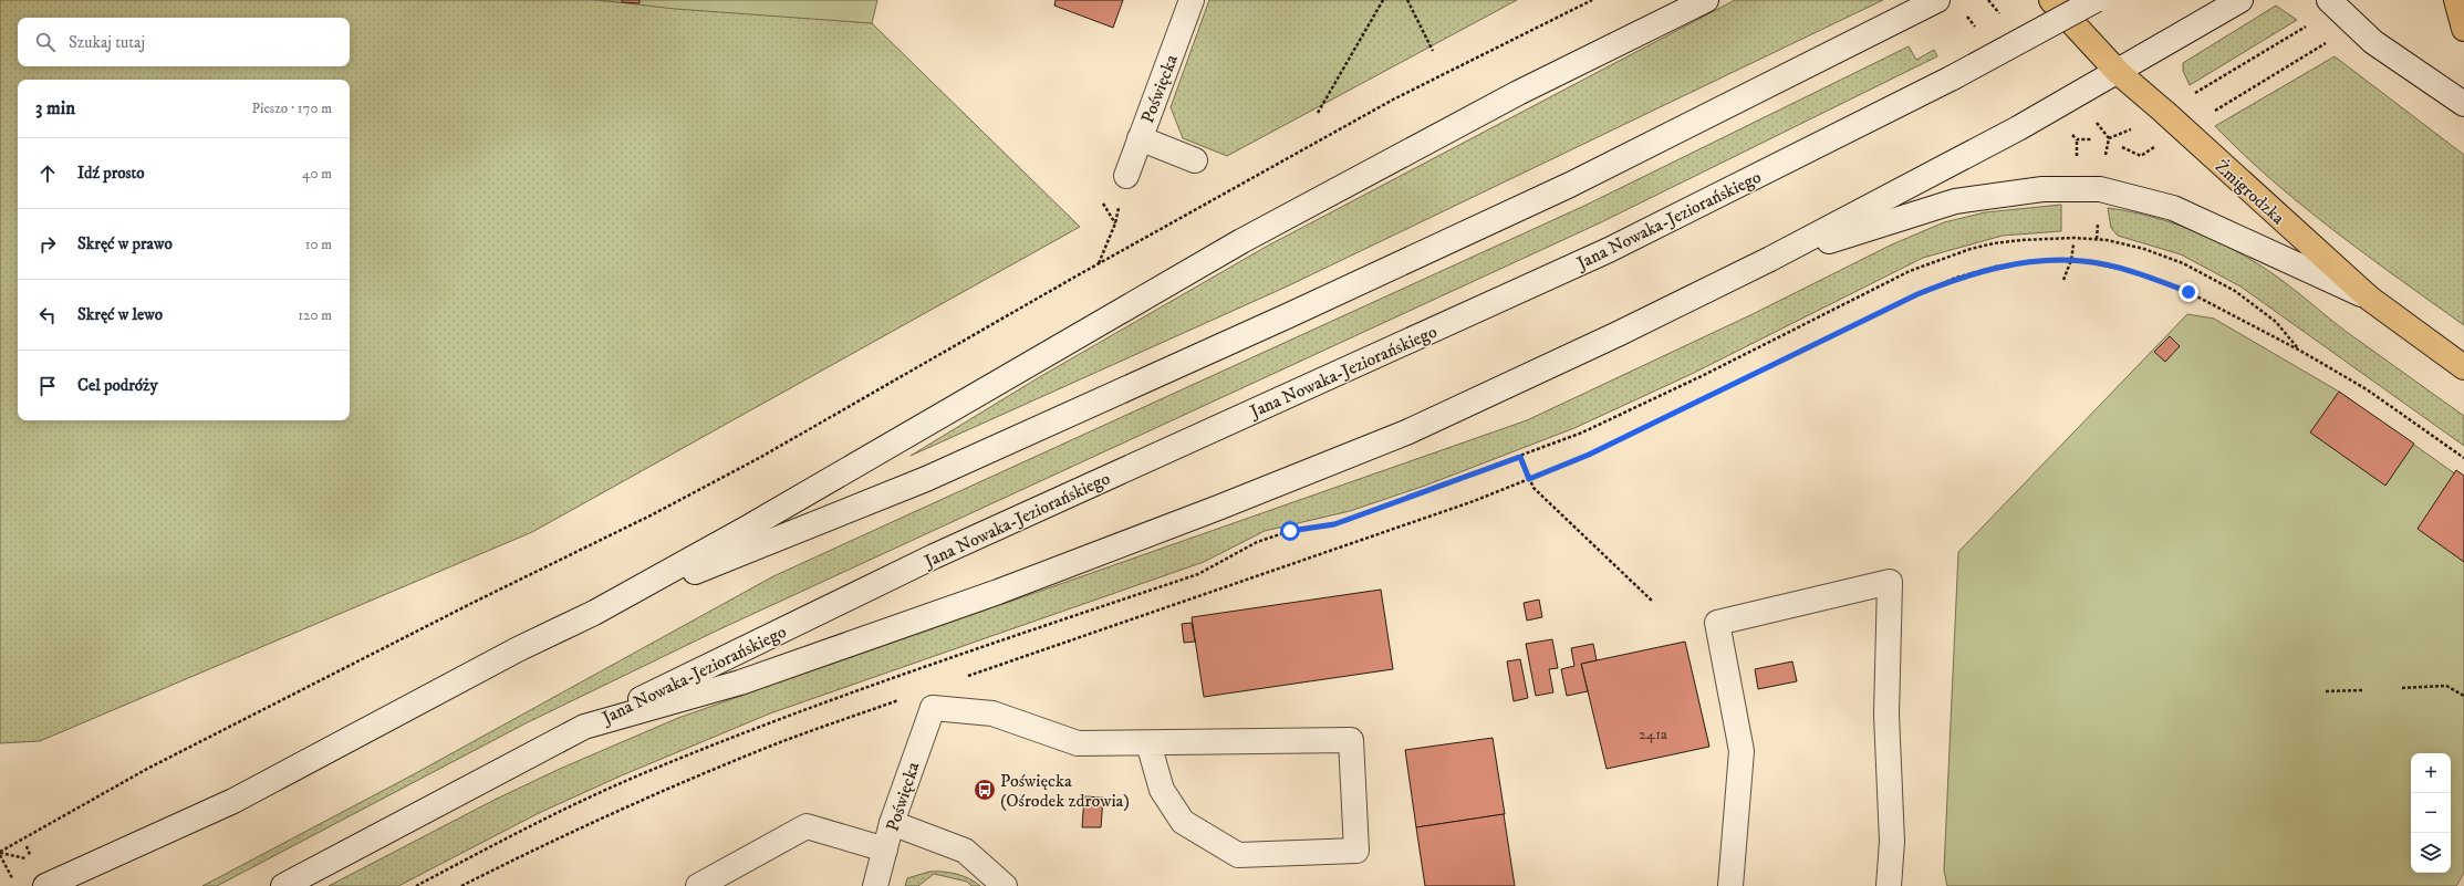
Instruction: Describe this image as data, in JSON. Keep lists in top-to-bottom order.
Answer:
{
  "streets": {
    "main road": ["Żmigrodzka"],
    "street": ["Poświęcka", "Jana Nowaka-Jeziorańskiego"]
  },
  "places": {
    "bus stop": ["Poświęcka (Ośrodek zdrowia)"]
  },
  "house_numbers": ["241a"],
  "page": {
    "search": "Szukaj tutaj",
    "heading": ["3 min", "Pieszo · 170 m"],
    "list": [
      ["Idź prosto", "40 m"],
      ["Skręć w prawo", "10 m"],
      ["Skręć w lewo", "120 m"],
      "Cel podróży"
    ],
    "map_buttons": ["+", "−"]
  }
}
